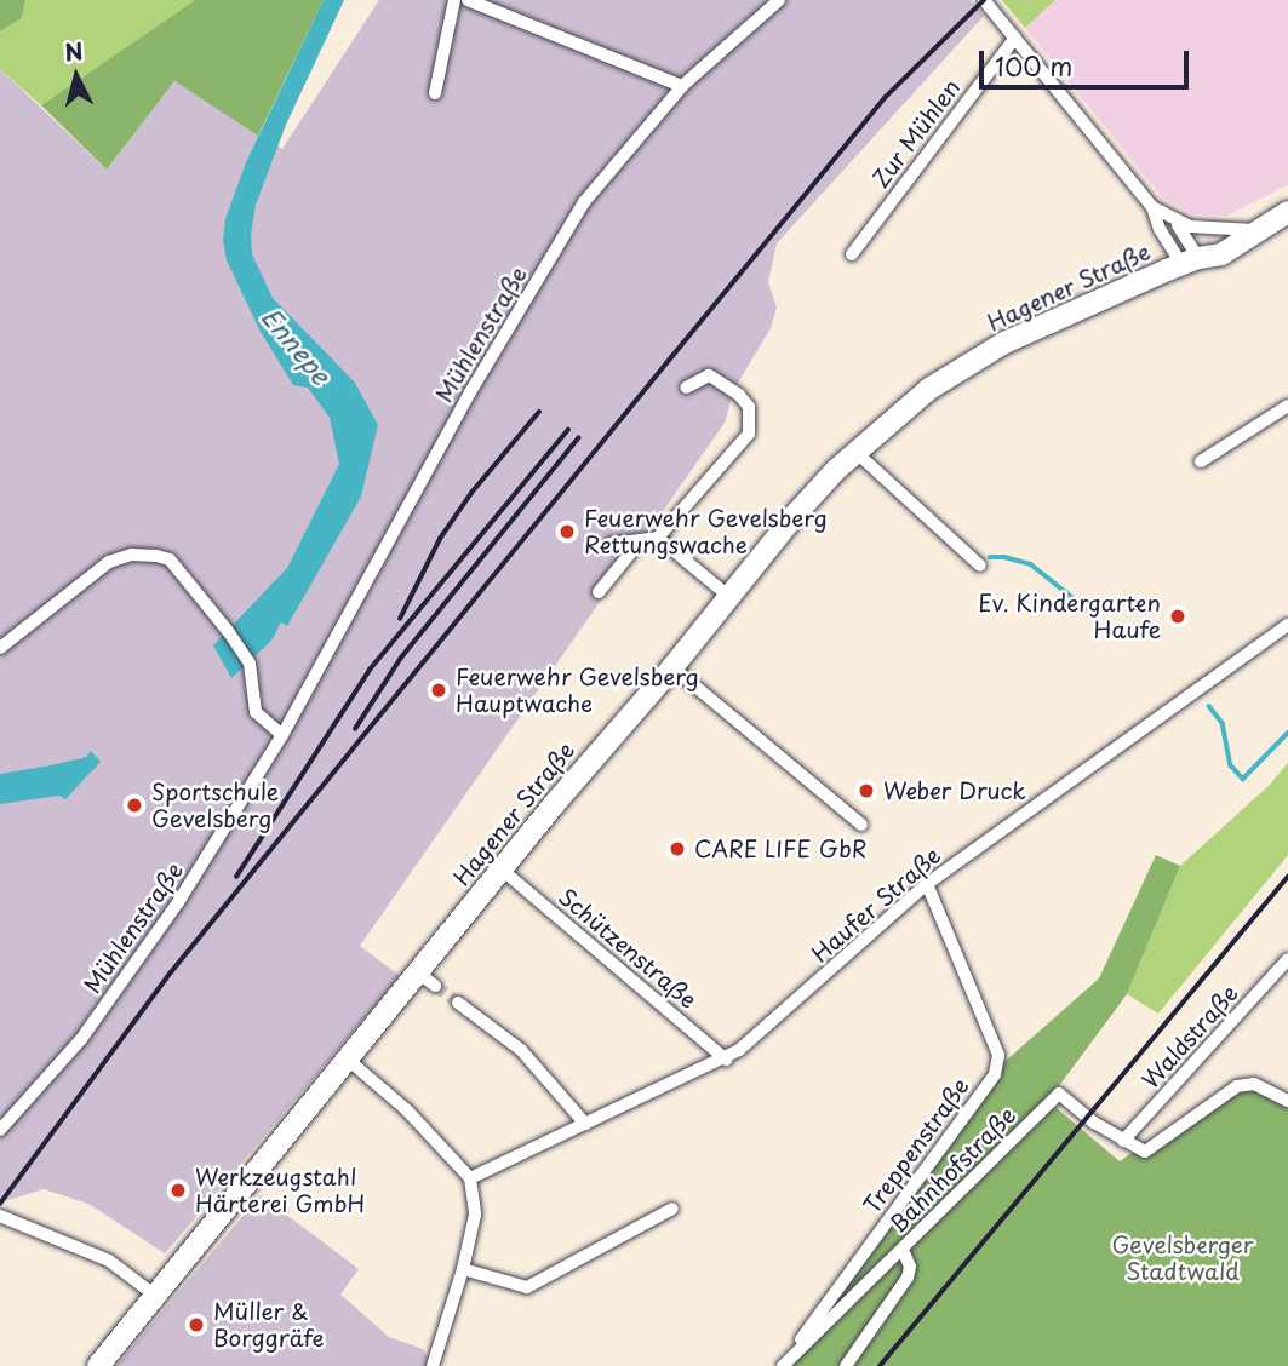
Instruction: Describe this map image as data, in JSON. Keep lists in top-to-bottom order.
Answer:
{
  "streets": {
    "main road": ["Hagener Straße"],
    "street": [
      "Zur Mühlen",
      "Mühlenstraße",
      "Haufer Straße",
      "Schützenstraße",
      "Waldstraße",
      "Treppenstraße",
      "Bahnhofstraße"
    ]
  },
  "crossings": [
    ["Hagener Straße", "Schützenstraße"],
    ["Haufer Straße", "Schützenstraße"],
    ["Haufer Straße", "Treppenstraße"],
    ["Waldstraße", "Bahnhofstraße"],
    ["Treppenstraße", "Bahnhofstraße"]
  ],
  "water": ["Ennepe"],
  "parks": ["Gevelsberger Stadtwald"],
  "places": [
    "Feuerwehr Gevelsberg Rettungswache",
    "Ev. Kindergarten Haufe",
    "Feuerwehr Gevelsberg Hauptwache",
    "Weber Druck",
    "Sportschule Gevelsberg",
    "CARE LIFE GbR",
    "Werkzeugstahl Härterei GmbH",
    "Müller & Borggräfe"
  ],
  "scale_bar": "100 m",
  "north": "top"
}
